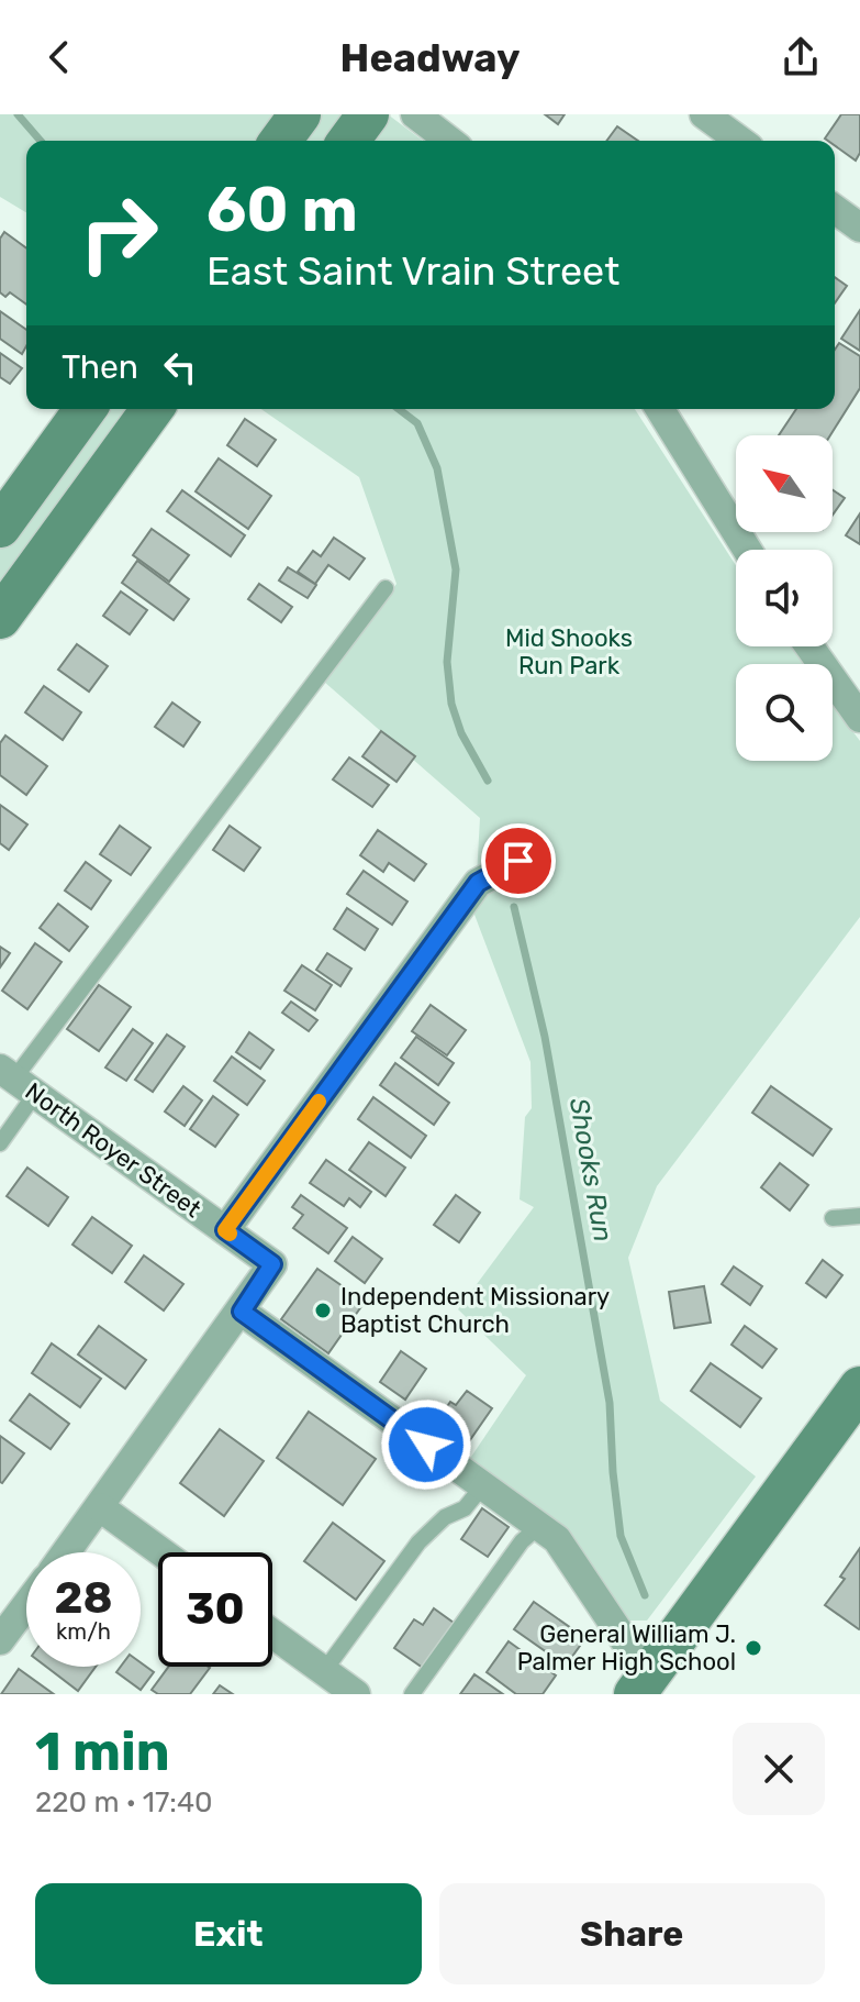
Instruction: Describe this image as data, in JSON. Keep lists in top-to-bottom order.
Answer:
{
  "streets": {
    "street": ["North Royer Street"]
  },
  "water": ["Shooks Run"],
  "parks": ["Mid Shooks Run Park"],
  "places": ["Independent Missionary Baptist Church", "General William J. Palmer High School"],
  "north": "top left",
  "page": {
    "header": "Headway",
    "turn": ["60 m", "East Saint Vrain Street"],
    "then": "Then",
    "speed": "28 km/h",
    "limit": "30",
    "heading": ["1 min", "220 m · 17:40"],
    "buttons": ["Exit", "Share"]
  }
}
